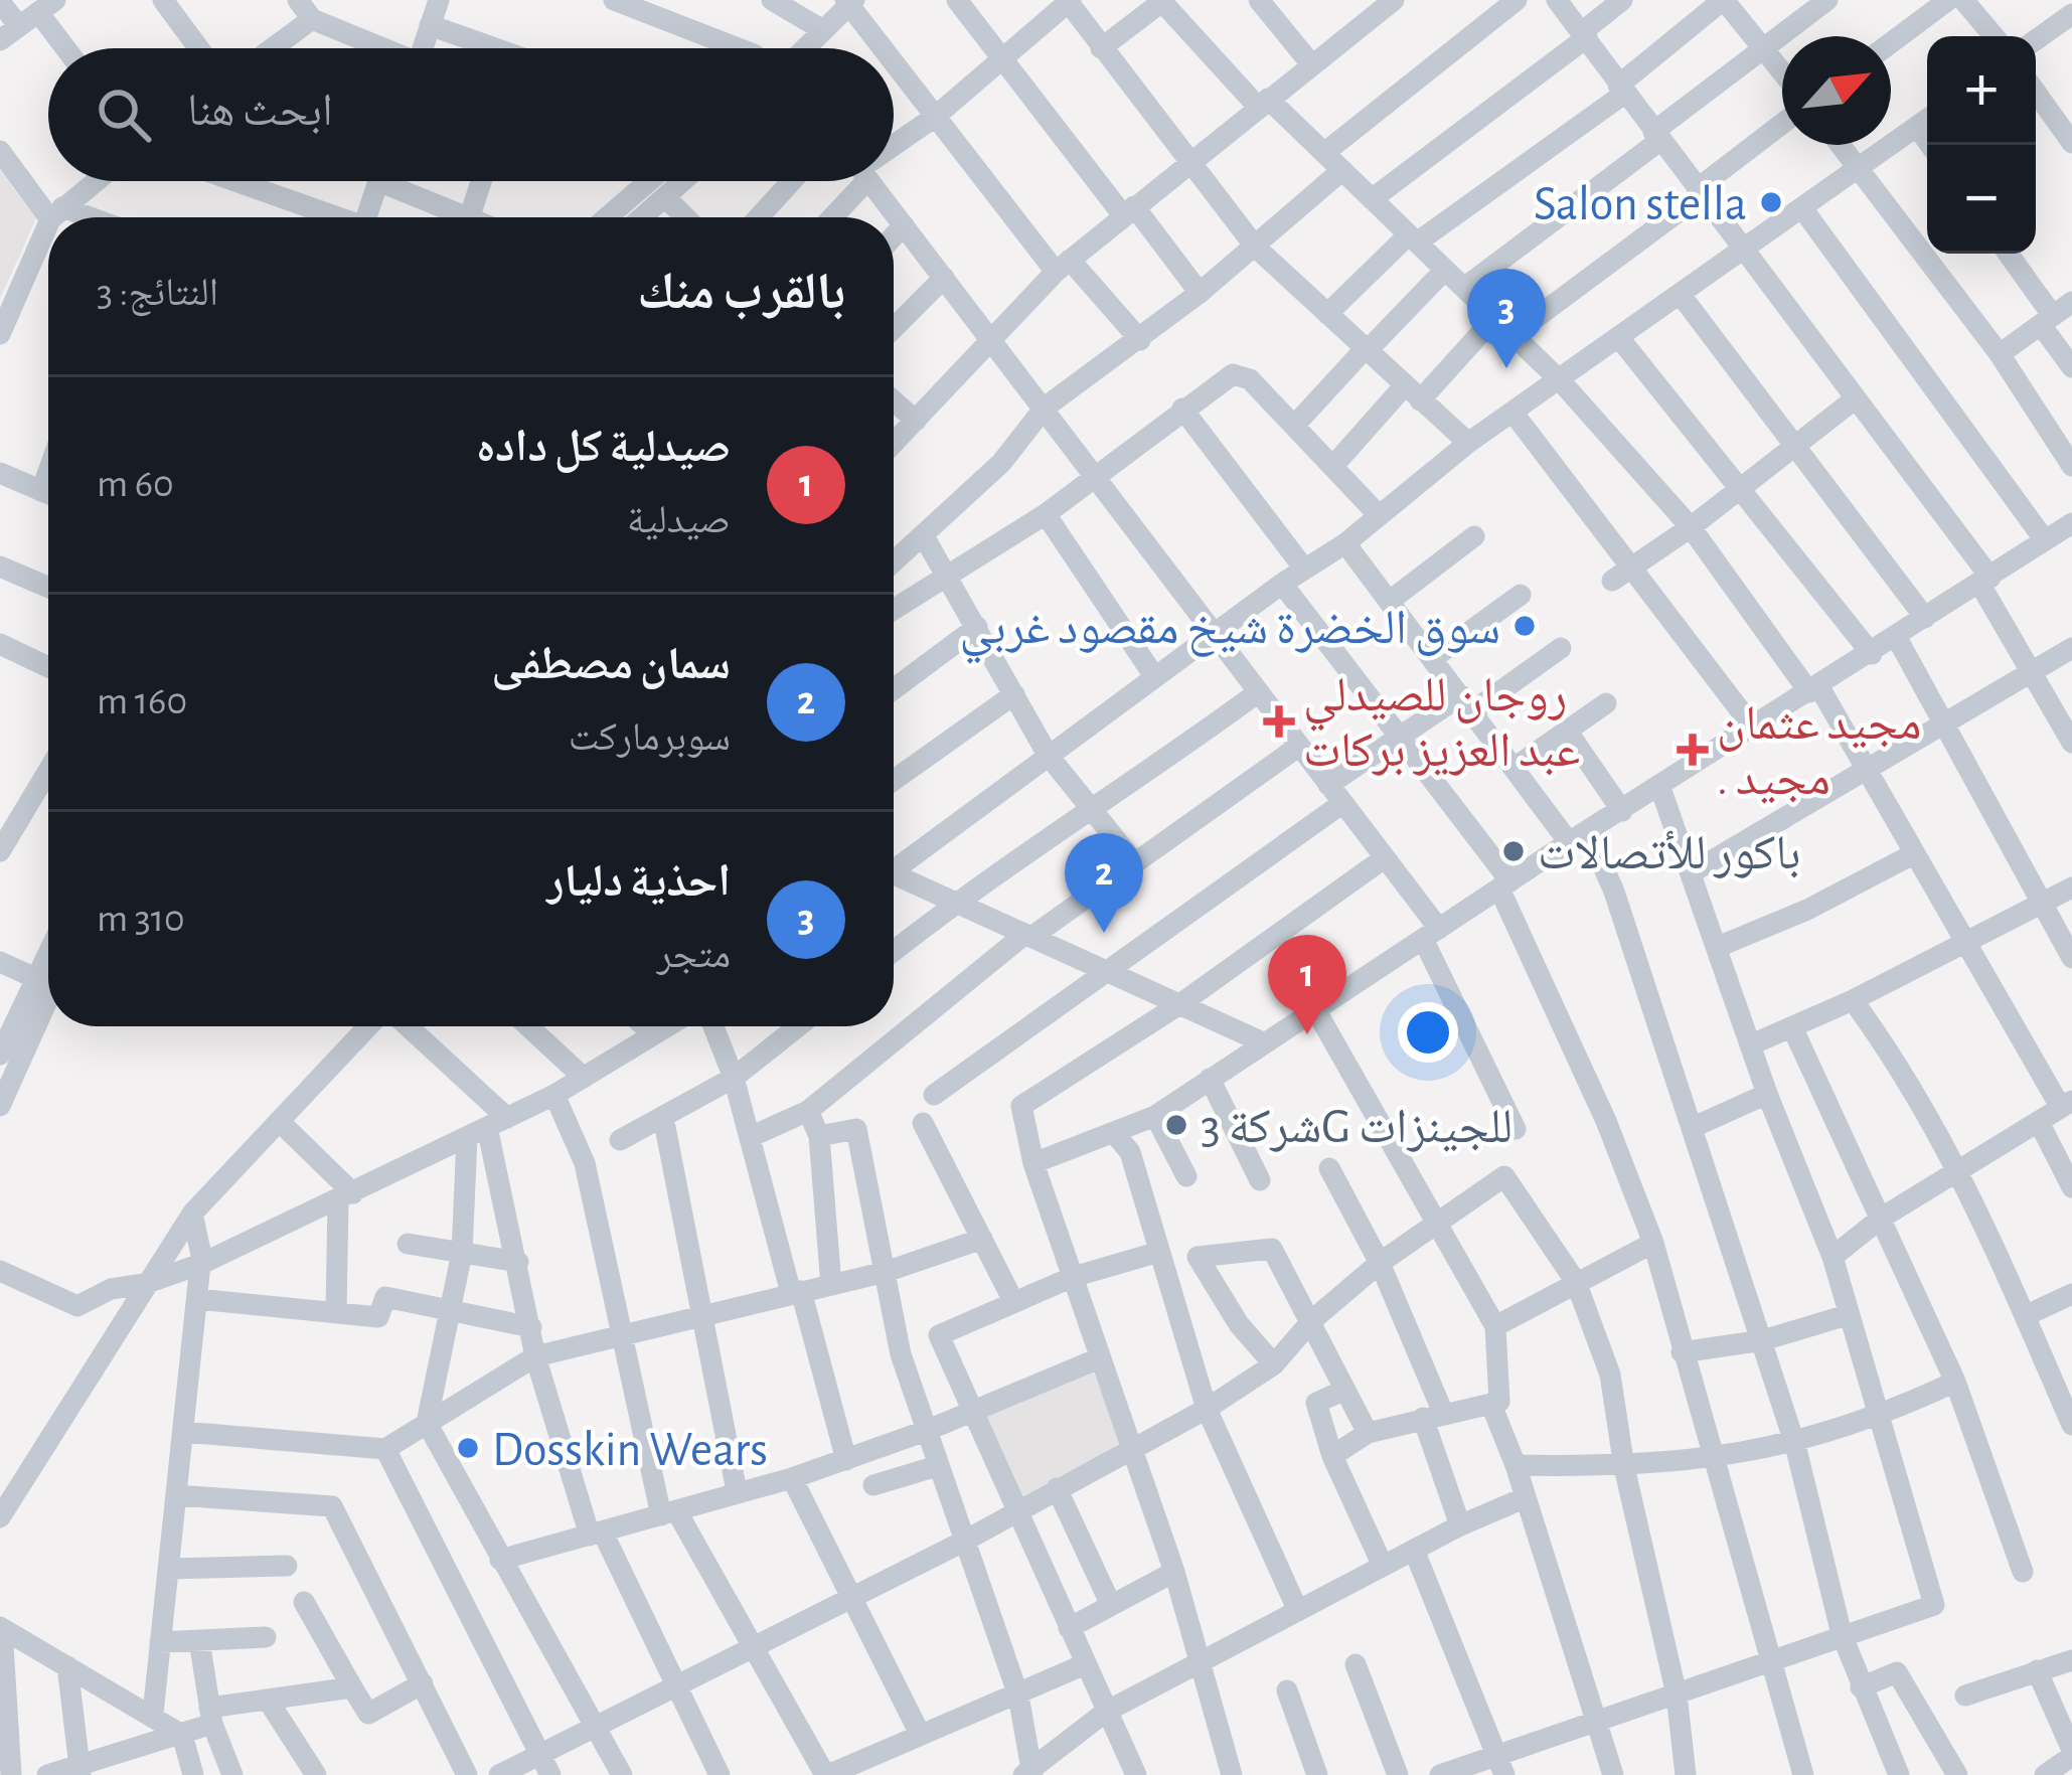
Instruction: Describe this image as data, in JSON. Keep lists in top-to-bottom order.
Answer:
{
  "places": {
    "other": [
      "Salon stella",
      "سوق الخضرة شيخ مقصود غربي",
      "باكور للأتصالات",
      "شركة 3G للجينزات",
      "Dosskin Wears"
    ],
    "health": ["روجان للصيدلي عبد العزيز بركات", "مجيد عثمان . مجيد"]
  },
  "north": "top right",
  "page": {
    "map_buttons": ["+", "−"],
    "search": "ابحث هنا",
    "heading": ["بالقرب منك", "النتائج: 3"],
    "pins": ["3", "2", "1"],
    "list": [
      {
        "mark": "1",
        "name": "صيدلية كل داده",
        "note": "صيدلية",
        "value": "60 m"
      },
      {
        "mark": "2",
        "name": "سمان مصطفى",
        "note": "سوبرماركت",
        "value": "160 m"
      },
      {
        "mark": "3",
        "name": "احذية دليار",
        "note": "متجر",
        "value": "310 m"
      }
    ]
  }
}
